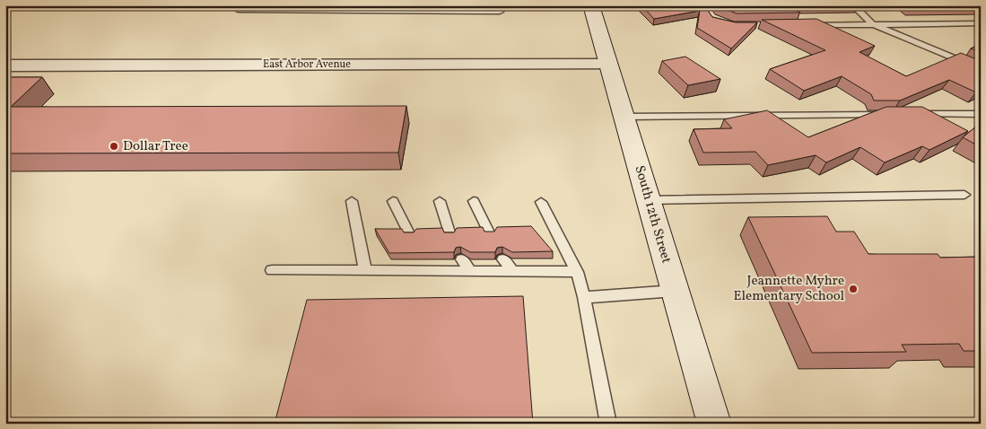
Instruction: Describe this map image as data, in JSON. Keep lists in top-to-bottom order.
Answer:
{
  "streets": {
    "street": ["East Arbor Avenue", "South 12th Street"]
  },
  "crossings": [
    ["East Arbor Avenue", "South 12th Street"]
  ],
  "places": ["Dollar Tree", "Jeannette Myhre Elementary School"]
}
